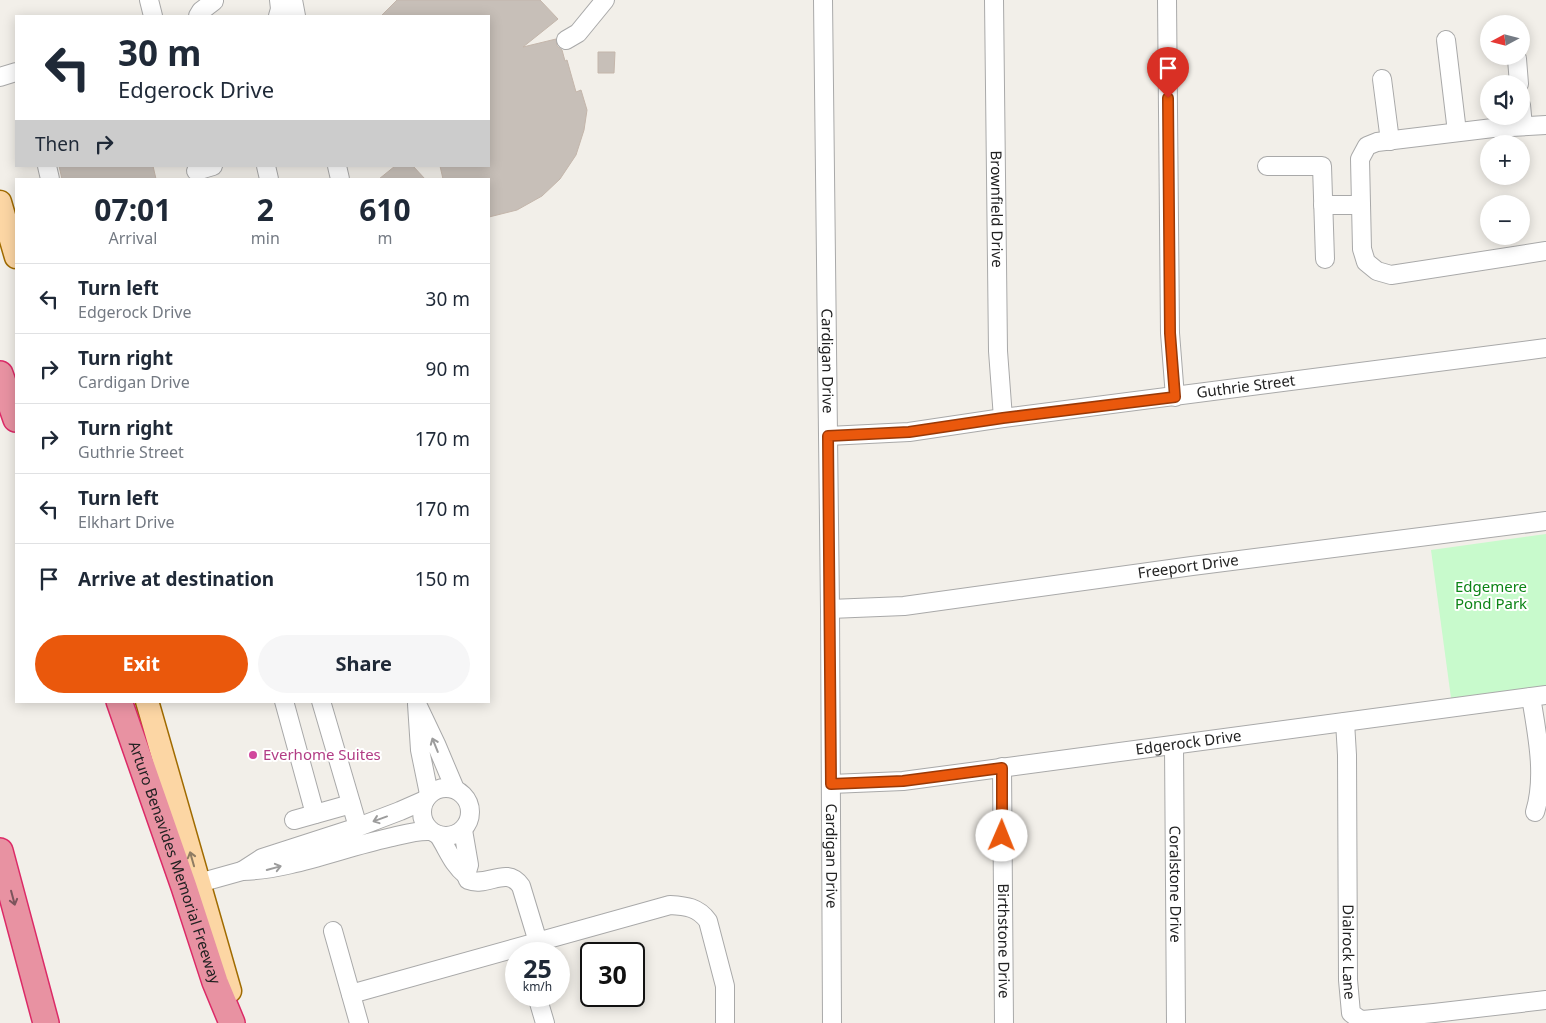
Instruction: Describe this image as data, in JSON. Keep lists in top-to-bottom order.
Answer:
{
  "streets": {
    "highway": ["Arturo Benavides Memorial Freeway"],
    "street": [
      "Brownfield Drive",
      "Cardigan Drive",
      "Guthrie Street",
      "Freeport Drive",
      "Edgerock Drive",
      "Coralstone Drive",
      "Birthstone Drive",
      "Dialrock Lane"
    ]
  },
  "crossings": [
    ["Brownfield Drive", "Guthrie Street"],
    ["Cardigan Drive", "Guthrie Street"],
    ["Cardigan Drive", "Freeport Drive"],
    ["Cardigan Drive", "Edgerock Drive"],
    ["Edgerock Drive", "Coralstone Drive"],
    ["Edgerock Drive", "Birthstone Drive"],
    ["Edgerock Drive", "Dialrock Lane"]
  ],
  "parks": ["Edgemere Pond Park"],
  "places": ["Everhome Suites"],
  "north": "left",
  "page": {
    "map_buttons": ["+", "−"],
    "turn": ["30 m", "Edgerock Drive"],
    "then": "Then",
    "eta": [
      "07:01",
      "Arrival",
      "2",
      "min",
      "610",
      "m"
    ],
    "list": [
      {
        "name": "Turn left",
        "note": "Edgerock Drive",
        "value": "30 m"
      },
      {
        "name": "Turn right",
        "note": "Cardigan Drive",
        "value": "90 m"
      },
      {
        "name": "Turn right",
        "note": "Guthrie Street",
        "value": "170 m"
      },
      {
        "name": "Turn left",
        "note": "Elkhart Drive",
        "value": "170 m"
      },
      {
        "name": "Arrive at destination",
        "value": "150 m"
      }
    ],
    "buttons": ["Exit", "Share"],
    "speed": "25 km/h",
    "limit": "30"
  }
}
